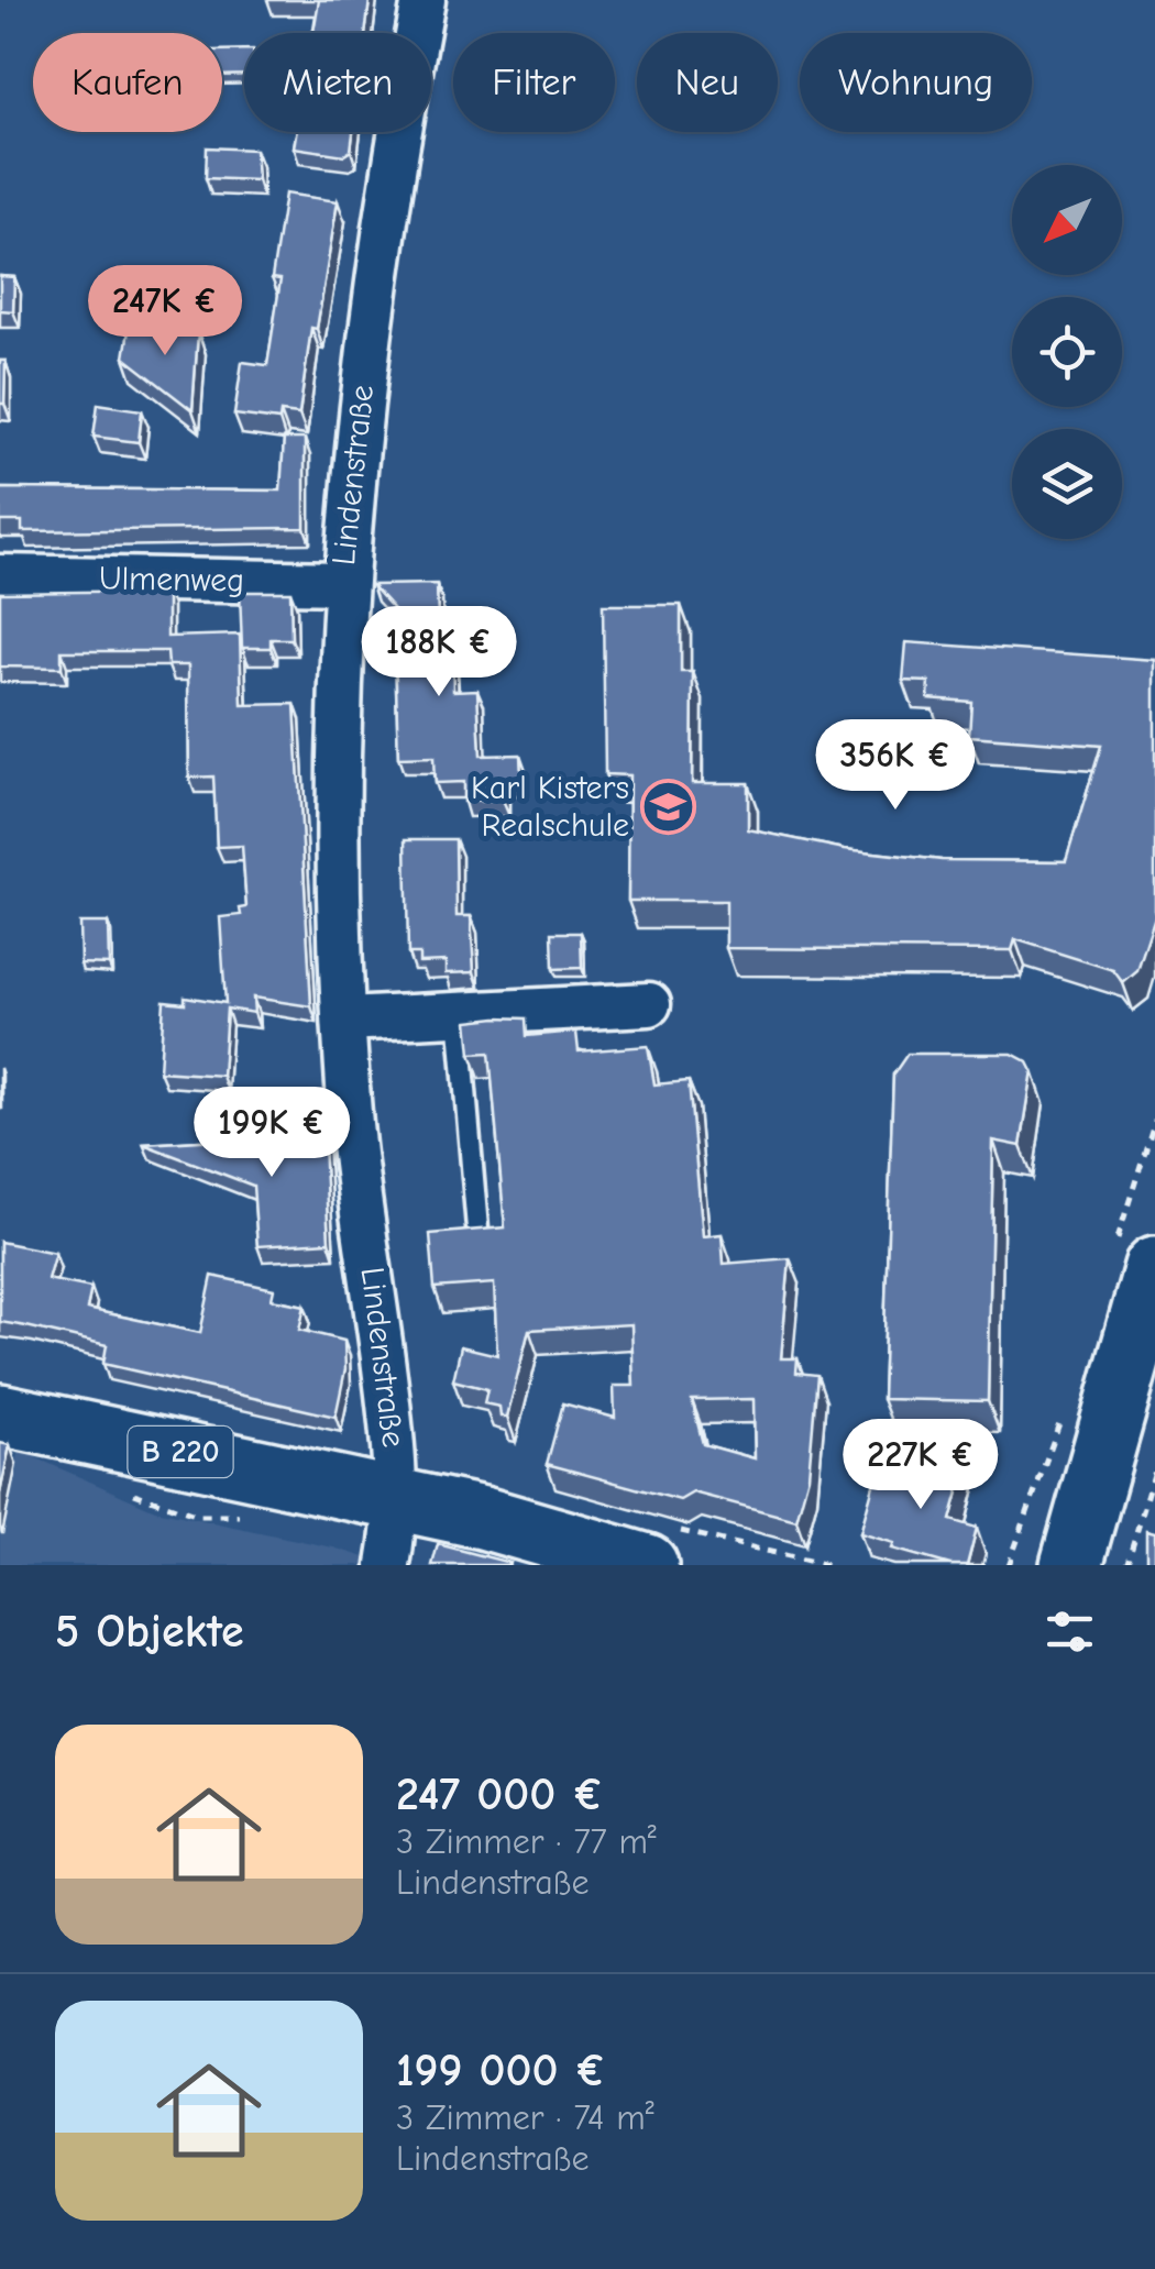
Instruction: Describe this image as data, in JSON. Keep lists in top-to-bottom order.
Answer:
{
  "streets": {
    "main road": ["B 220"],
    "street": ["Lindenstraße", "Ulmenweg"]
  },
  "crossings": [
    ["Lindenstraße", "Ulmenweg"],
    ["Lindenstraße", "B 220"]
  ],
  "places": {
    "school or university": ["Karl Kisters Realschule"]
  },
  "north": "bottom left",
  "page": {
    "chip": [
      "Kaufen",
      "Mieten",
      "Filter",
      "Neu",
      "Wohnung"
    ],
    "price": [
      "247K €",
      "188K €",
      "356K €",
      "199K €",
      "227K €"
    ],
    "heading": "5 Objekte",
    "list": [
      {
        "name": "247 000 €",
        "note": "3 Zimmer · 77 m² · Lindenstraße"
      },
      {
        "name": "199 000 €",
        "note": "3 Zimmer · 74 m² · Lindenstraße"
      }
    ]
  }
}
